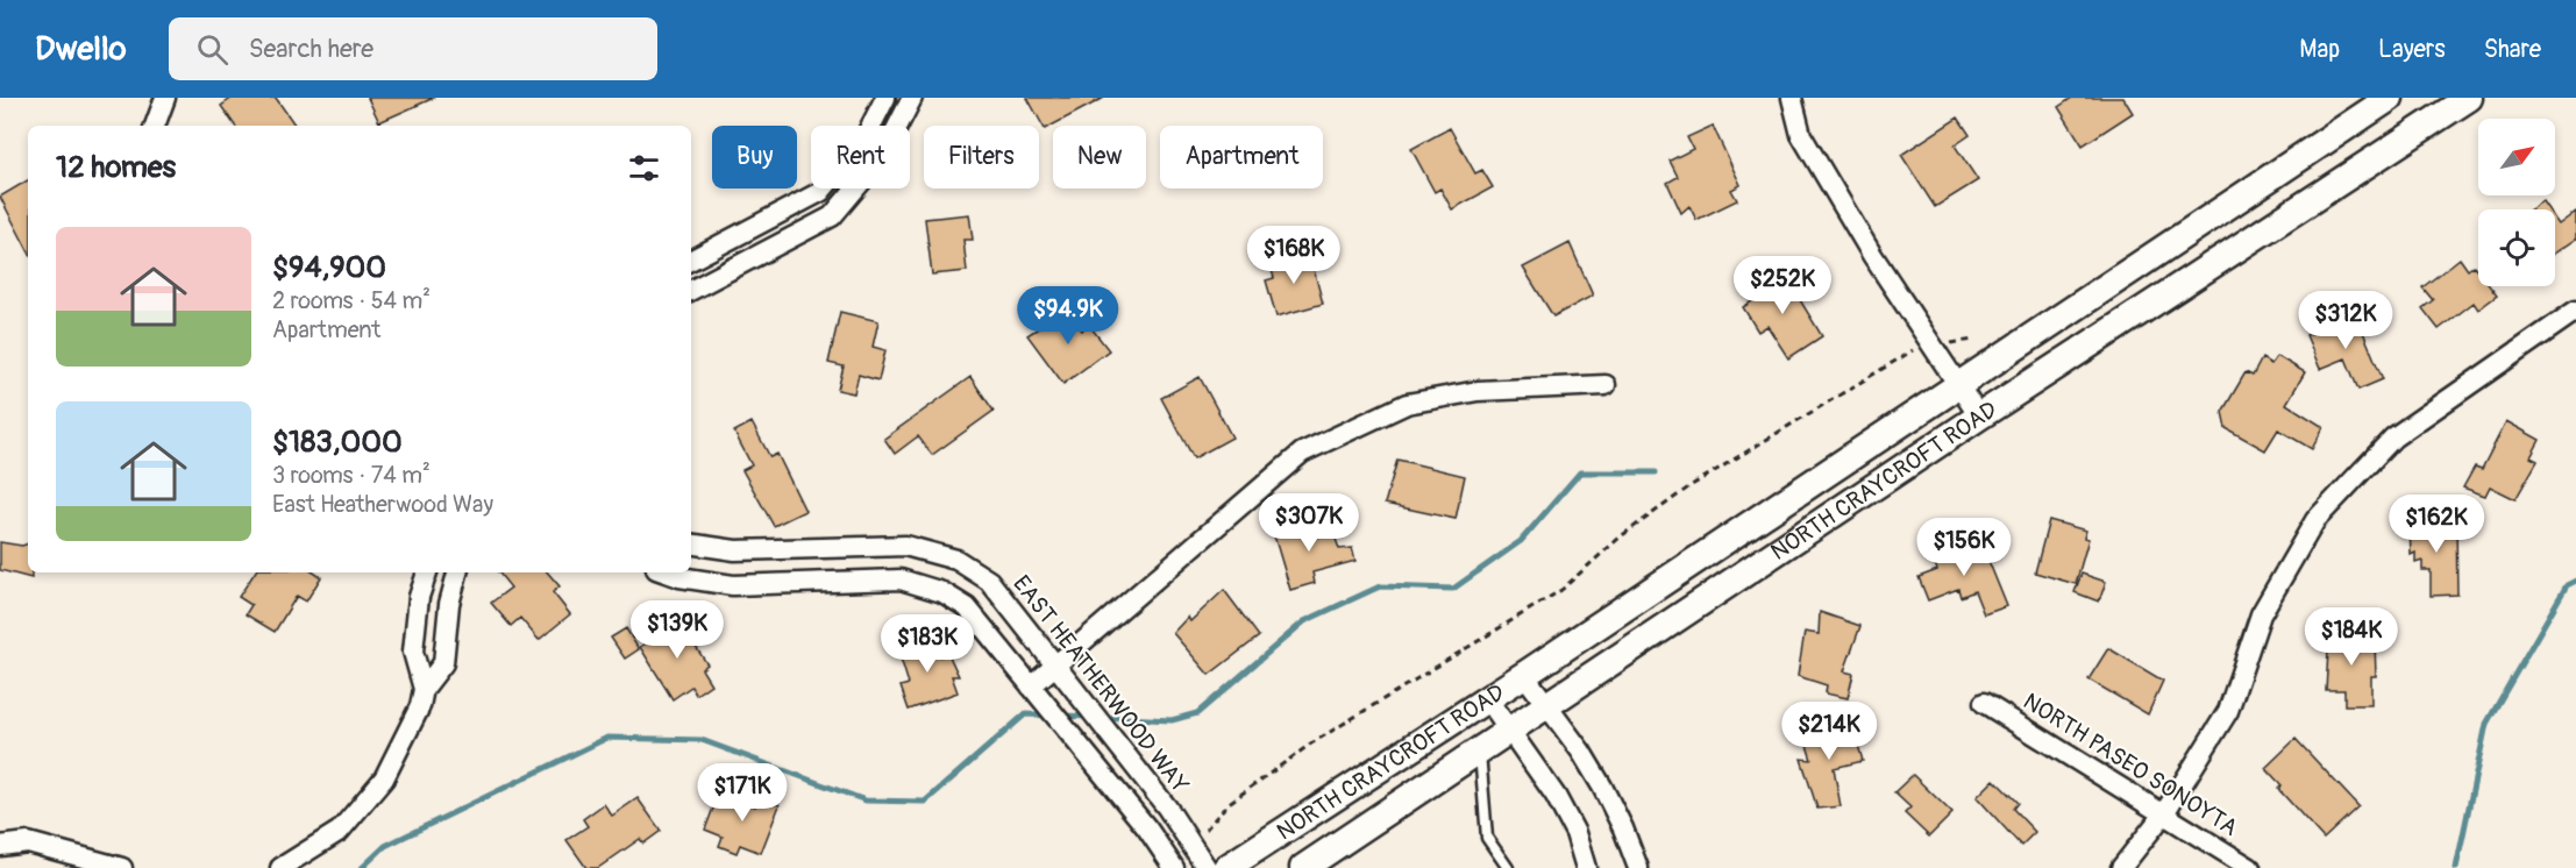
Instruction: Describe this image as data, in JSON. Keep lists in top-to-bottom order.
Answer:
{
  "streets": {
    "main road": ["NORTH CRAYCROFT ROAD"],
    "street": ["EAST HEATHERWOOD WAY", "NORTH PASEO SONOYTA"]
  },
  "north": "top right",
  "page": {
    "header": "Dwello",
    "search": "Search here",
    "nav": ["Map", "Layers", "Share"],
    "chip": [
      "Buy",
      "Rent",
      "Filters",
      "New",
      "Apartment"
    ],
    "heading": "12 homes",
    "list": [
      {
        "name": "$94,900",
        "note": "2 rooms · 54 m² · Apartment"
      },
      {
        "name": "$183,000",
        "note": "3 rooms · 74 m² · East Heatherwood Way"
      }
    ],
    "price": [
      "$168K",
      "$252K",
      "$94.9K",
      "$312K",
      "$307K",
      "$162K",
      "$156K",
      "$139K",
      "$184K",
      "$183K",
      "$214K",
      "$171K"
    ]
  }
}
